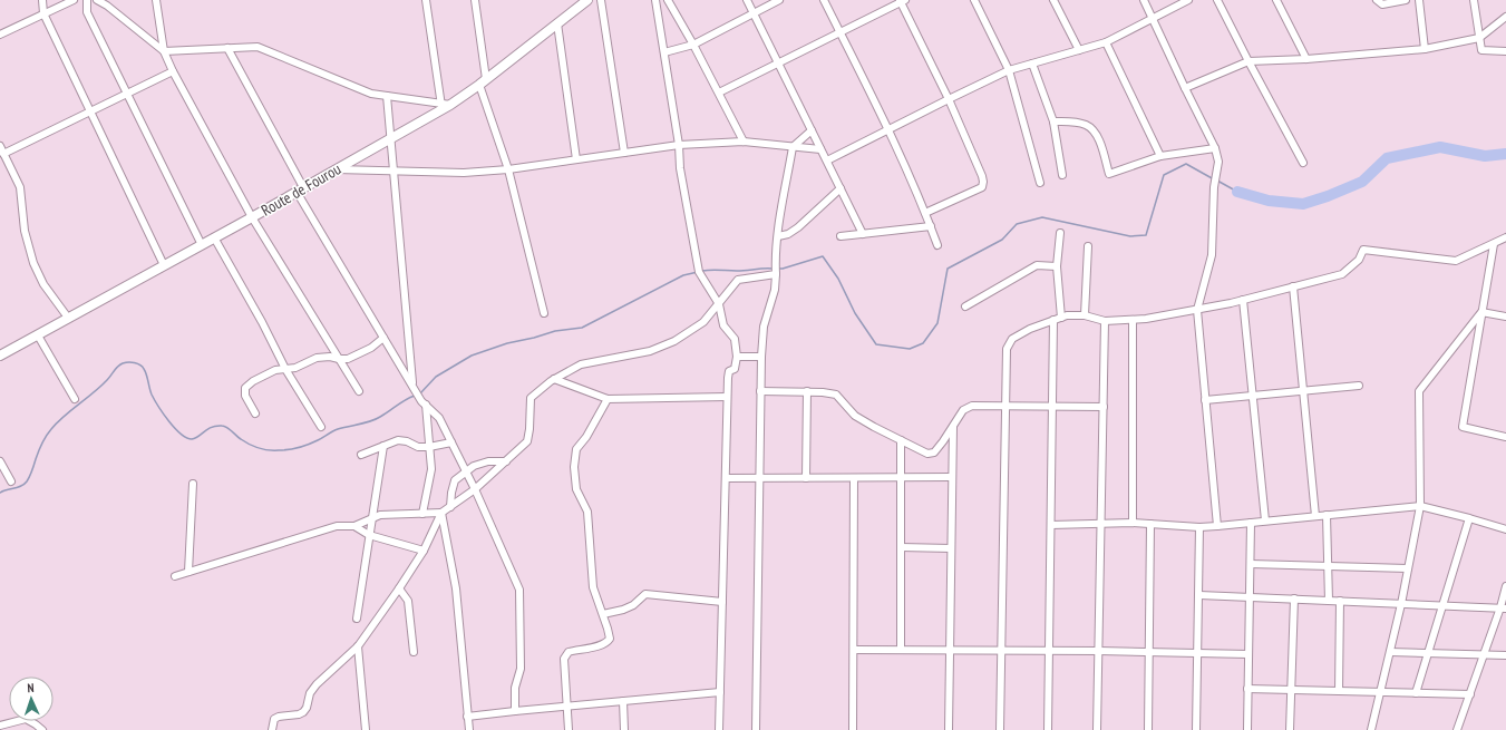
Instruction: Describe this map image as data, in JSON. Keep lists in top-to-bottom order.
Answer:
{
  "streets": {
    "main road": ["Route de Fourou"]
  },
  "north": "top"
}
